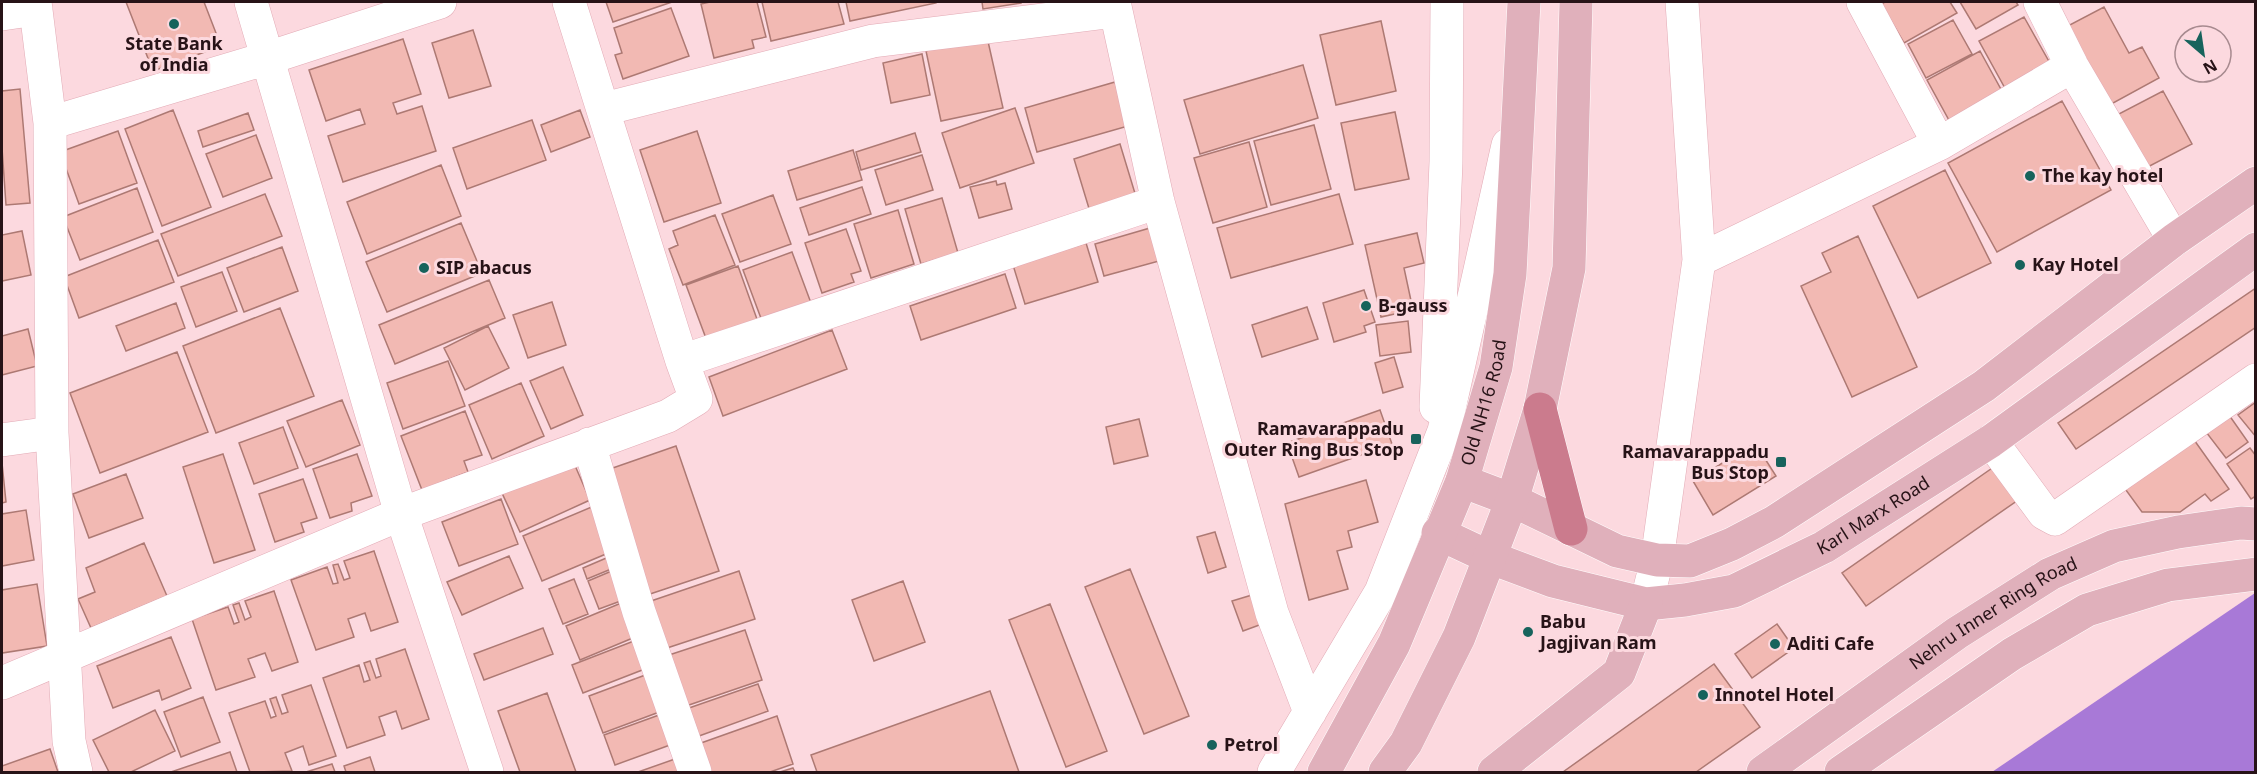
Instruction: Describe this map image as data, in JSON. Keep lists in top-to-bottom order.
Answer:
{
  "streets": {
    "main road": ["Old NH16 Road", "Karl Marx Road", "Nehru Inner Ring Road"]
  },
  "crossings": [
    ["Old NH16 Road", "Karl Marx Road"]
  ],
  "places": {
    "other": [
      "State Bank of India",
      "The kay hotel",
      "Kay Hotel",
      "SIP abacus",
      "B-gauss",
      "Babu Jagjivan Ram",
      "Aditi Cafe",
      "Innotel Hotel",
      "Petrol"
    ],
    "transit": ["Ramavarappadu Outer Ring Bus Stop", "Ramavarappadu Bus Stop"]
  },
  "north": "bottom right"
}
